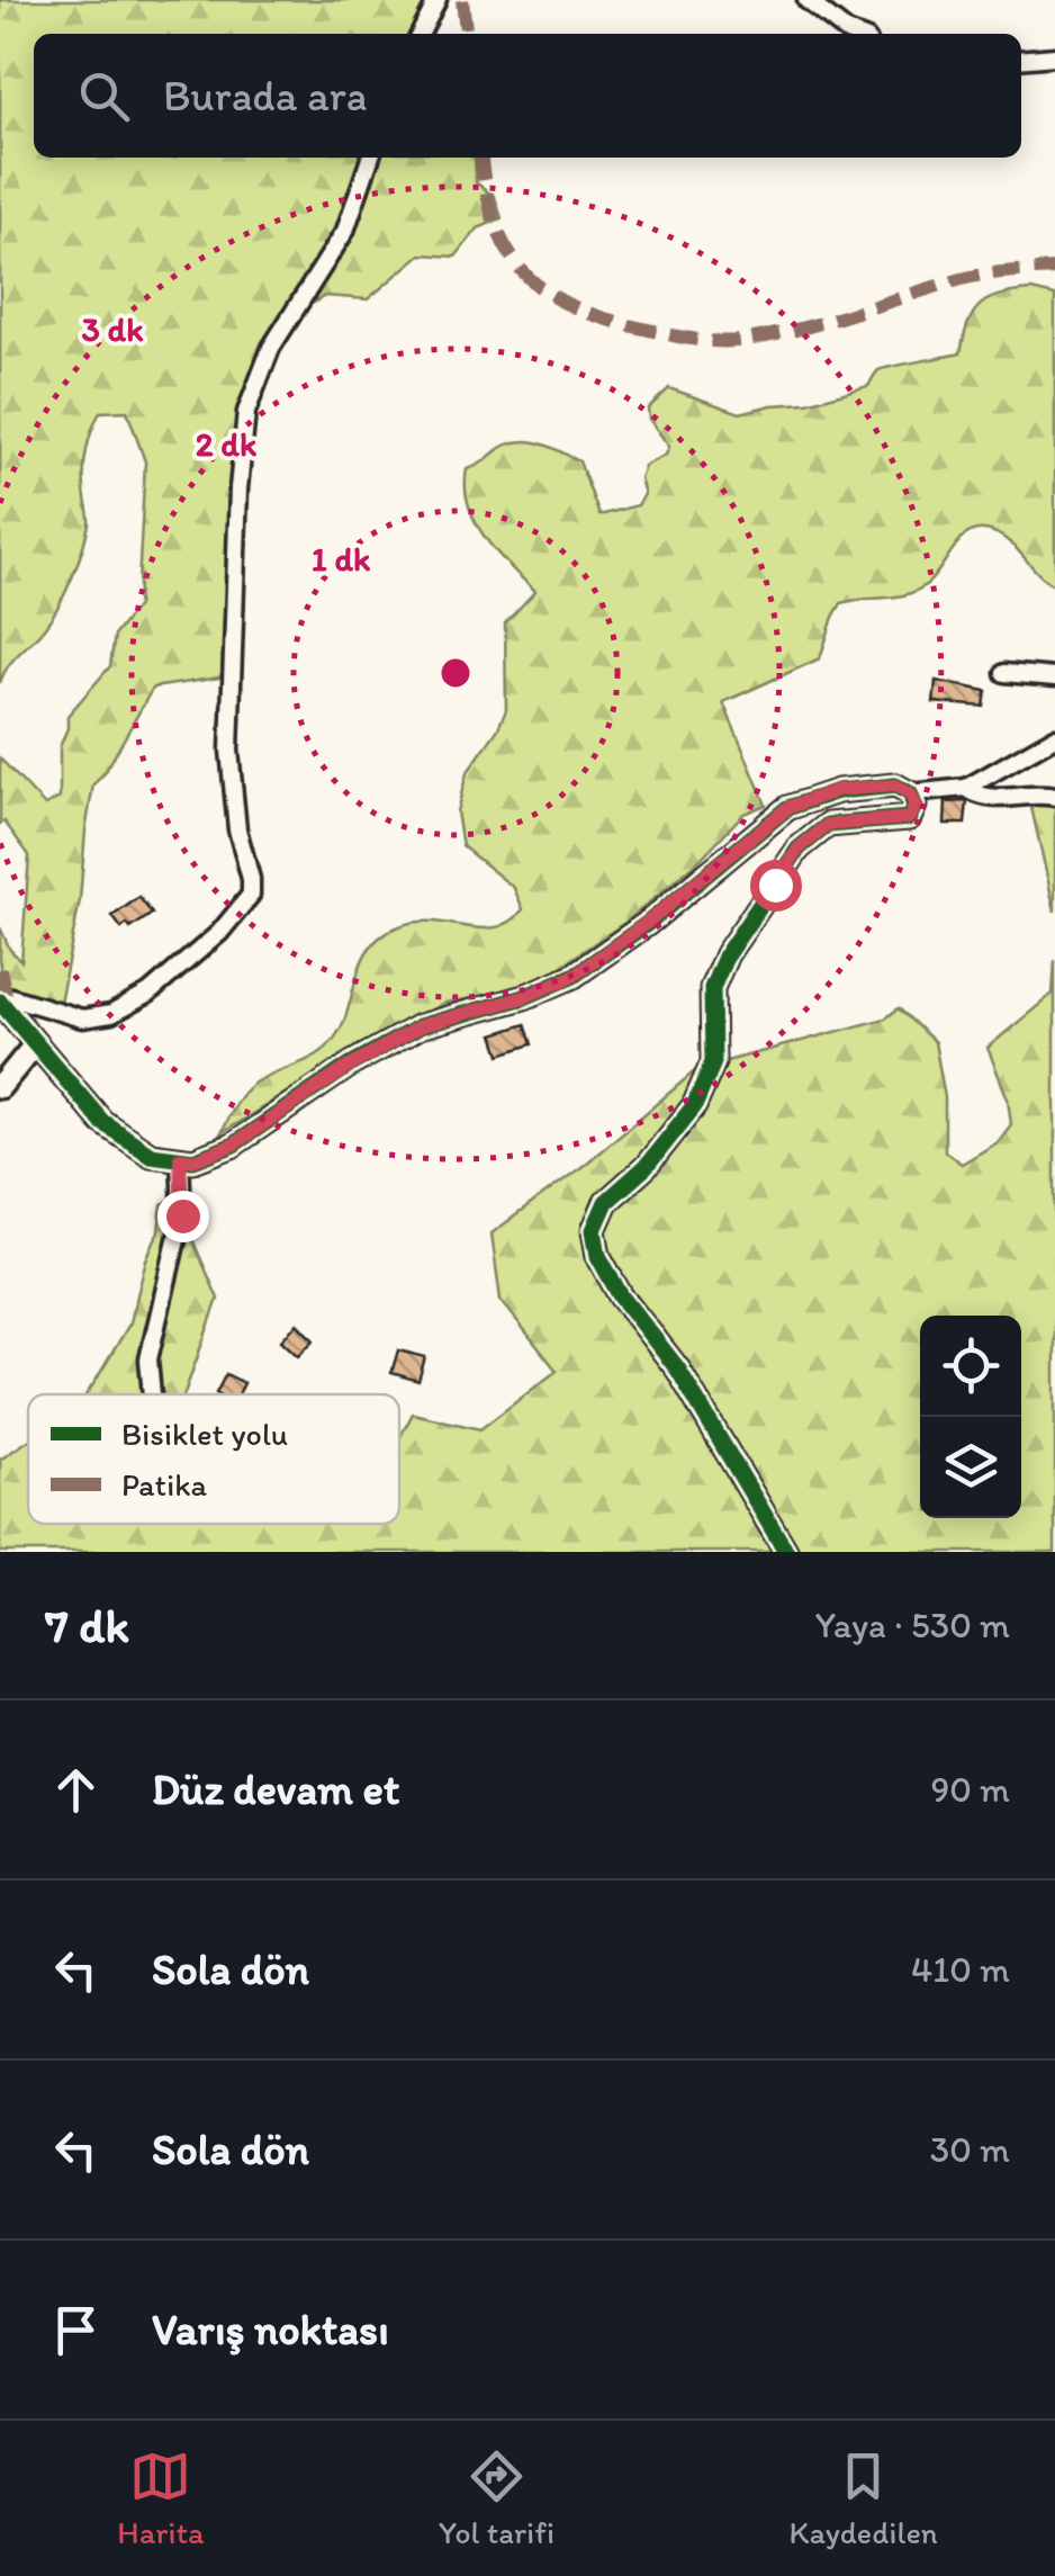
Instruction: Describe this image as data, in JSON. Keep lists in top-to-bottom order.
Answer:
{
  "legend": ["Bisiklet yolu", "Patika"],
  "page": {
    "search": "Burada ara",
    "heading": ["7 dk", "Yaya · 530 m"],
    "list": [
      ["Düz devam et", "90 m"],
      ["Sola dön", "410 m"],
      ["Sola dön", "30 m"],
      "Varış noktası"
    ],
    "nav": ["Harita", "Yol tarifi", "Kaydedilen"]
  },
  "rings": ["3 dk", "2 dk", "1 dk"]
}
